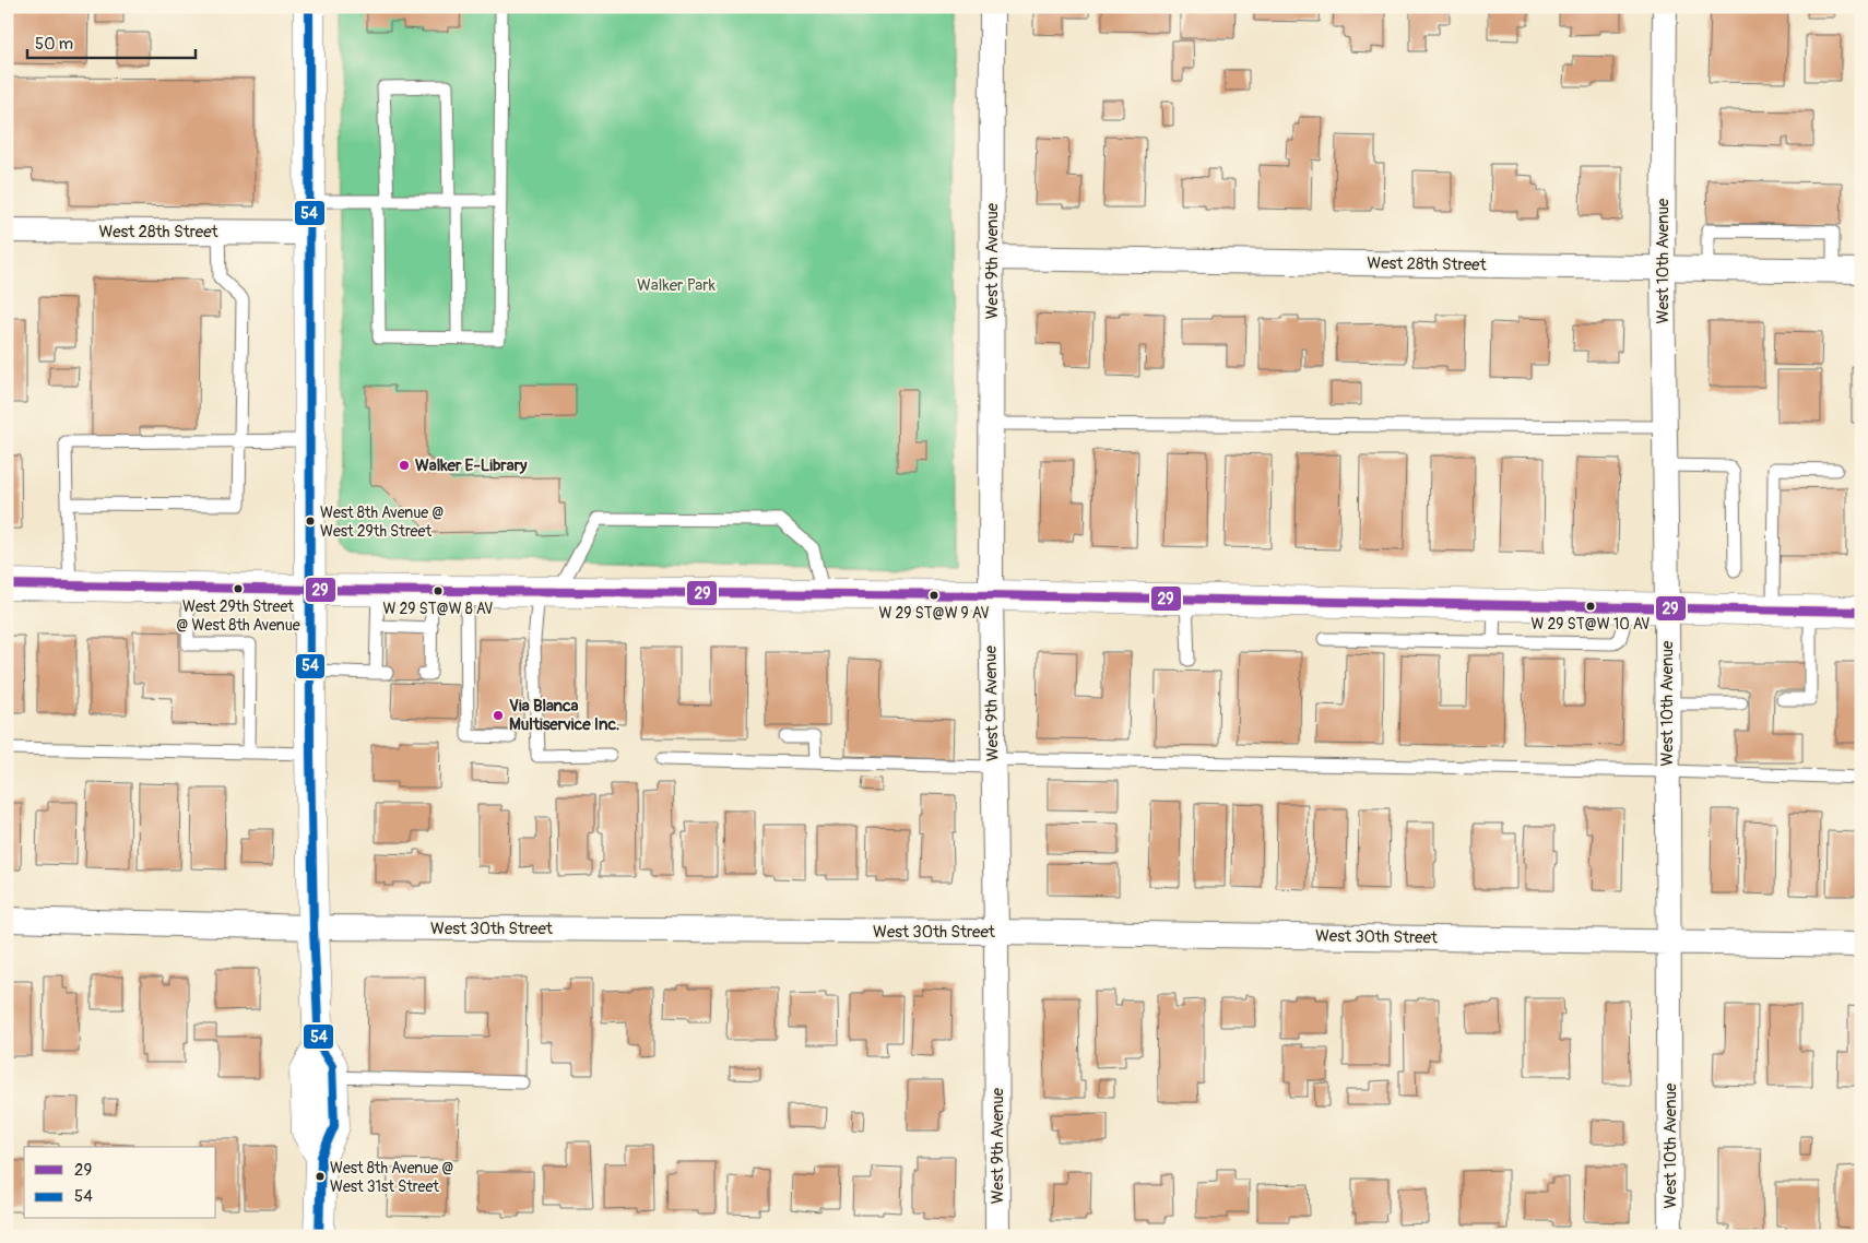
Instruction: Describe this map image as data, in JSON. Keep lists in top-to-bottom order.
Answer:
{
  "streets": {
    "street": [
      "West 28th Street",
      "West 9th Avenue",
      "West 10th Avenue",
      "West 30th Street"
    ]
  },
  "crossings": [
    ["West 28th Street", "West 9th Avenue"],
    ["West 28th Street", "West 10th Avenue"],
    ["West 9th Avenue", "West 30th Street"],
    ["West 10th Avenue", "West 30th Street"]
  ],
  "parks": ["Walker Park"],
  "places": [
    "Walker E-Library",
    "West 8th Avenue @ West 29th Street",
    "West 29th Street @ West 8th Avenue",
    "W 29 ST@W 8 AV",
    "W 29 ST@W 9 AV",
    "W 29 ST@W 10 AV",
    "Via Blanca Multiservice Inc.",
    "West 8th Avenue @ West 31st Street"
  ],
  "lines": ["transit line 54", "transit line 29"],
  "legend": ["29", "54"],
  "scale_bar": "50 m"
}
